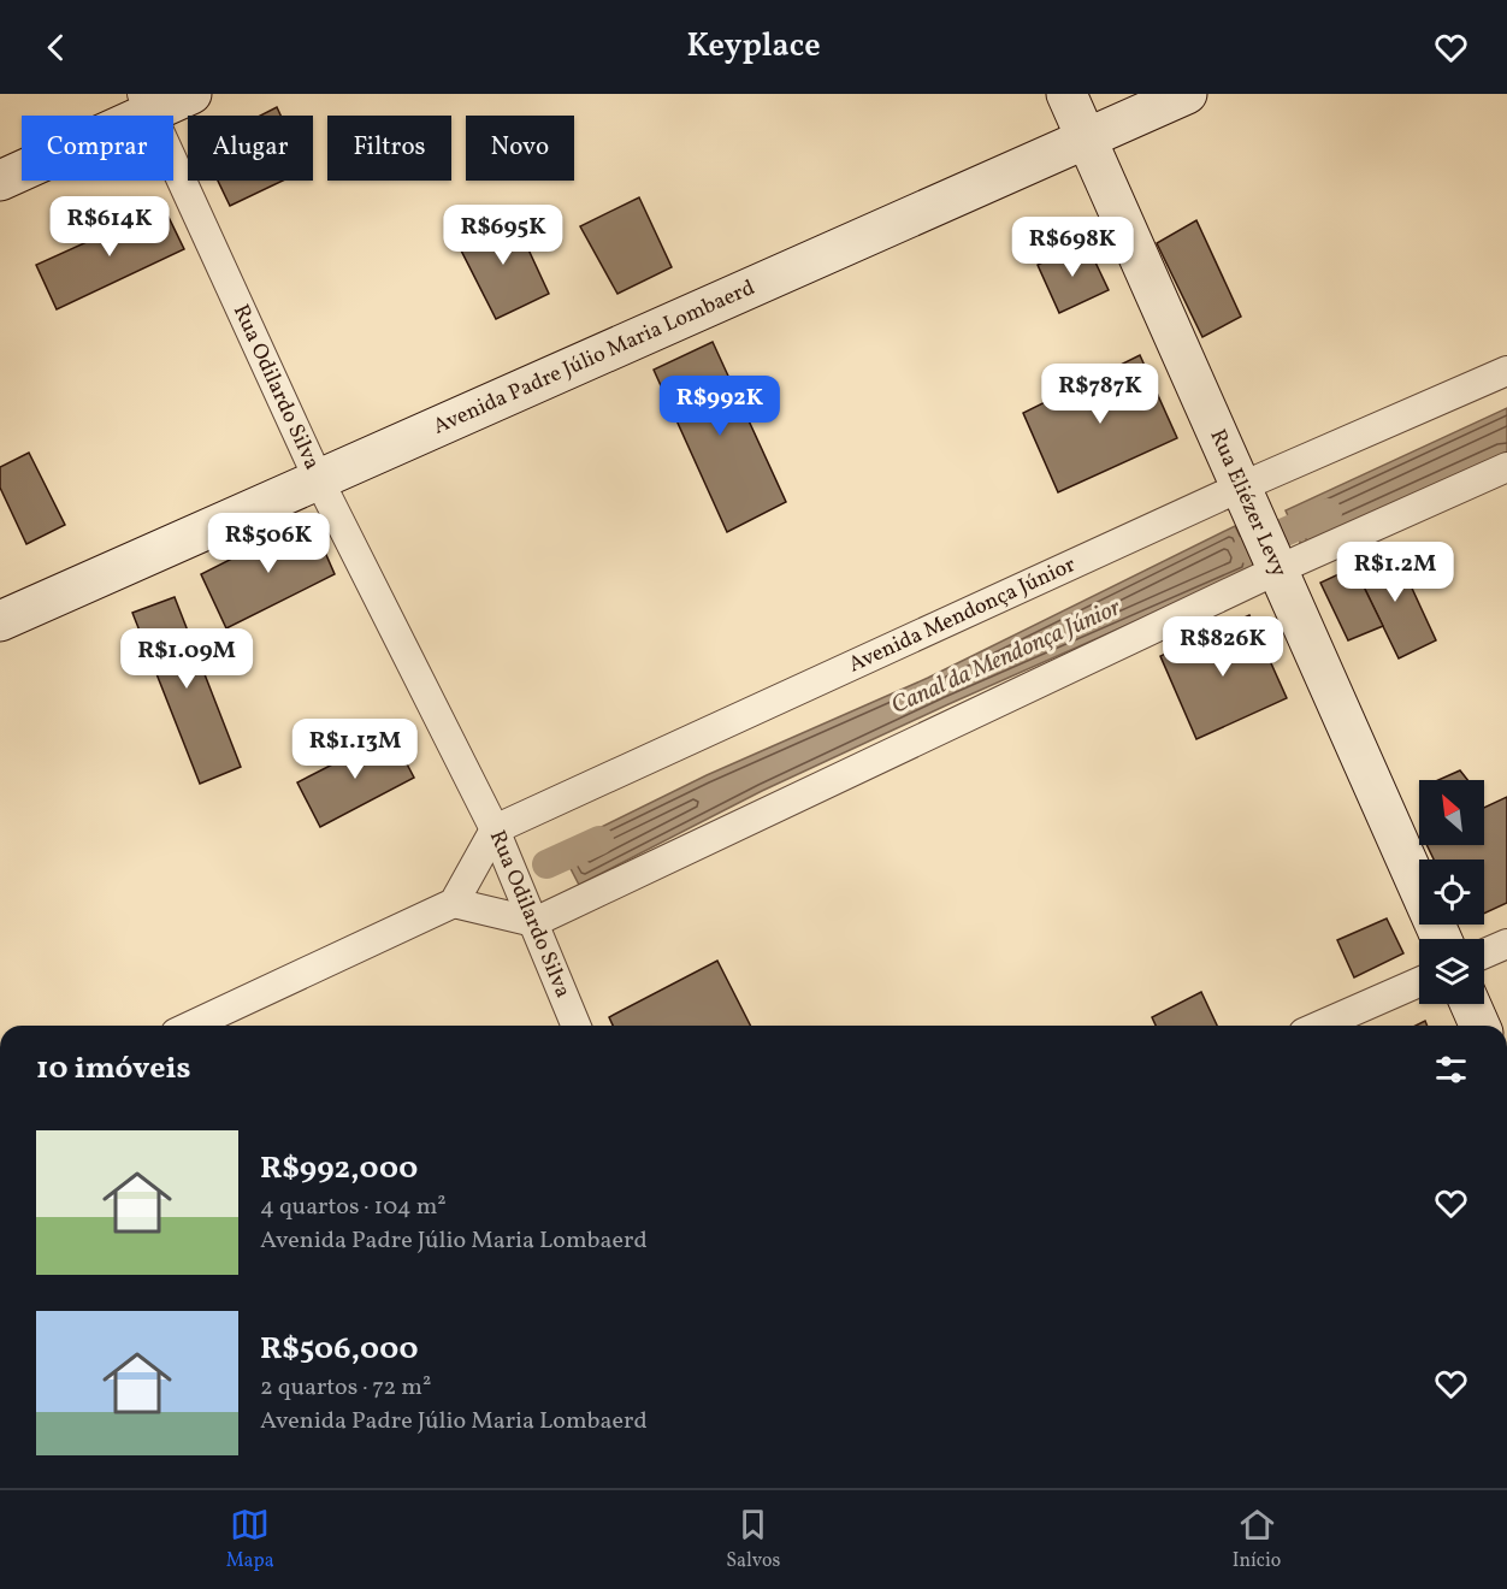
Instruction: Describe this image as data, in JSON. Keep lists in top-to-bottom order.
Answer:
{
  "streets": {
    "main road": ["Avenida Padre Júlio Maria Lombaerd", "Rua Eliézer Levy"],
    "street": ["Rua Odilardo Silva", "Avenida Mendonça Júnior"]
  },
  "crossings": [
    ["Avenida Padre Júlio Maria Lombaerd", "Rua Odilardo Silva"],
    ["Avenida Padre Júlio Maria Lombaerd", "Rua Eliézer Levy"],
    ["Rua Odilardo Silva", "Avenida Mendonça Júnior"],
    ["Rua Eliézer Levy", "Avenida Mendonça Júnior"]
  ],
  "water": ["Canal da Mendonça Júnior"],
  "north": "top left",
  "page": {
    "header": "Keyplace",
    "chip": [
      "Comprar",
      "Alugar",
      "Filtros",
      "Novo"
    ],
    "price": [
      "R$614K",
      "R$695K",
      "R$698K",
      "R$787K",
      "R$992K",
      "R$506K",
      "R$1.2M",
      "R$826K",
      "R$1.09M",
      "R$1.13M"
    ],
    "heading": "10 imóveis",
    "list": [
      {
        "name": "R$992,000",
        "note": "4 quartos · 104 m² · Avenida Padre Júlio Maria Lombaerd"
      },
      {
        "name": "R$506,000",
        "note": "2 quartos · 72 m² · Avenida Padre Júlio Maria Lombaerd"
      }
    ],
    "tabs": ["Mapa", "Salvos", "Início"]
  }
}
